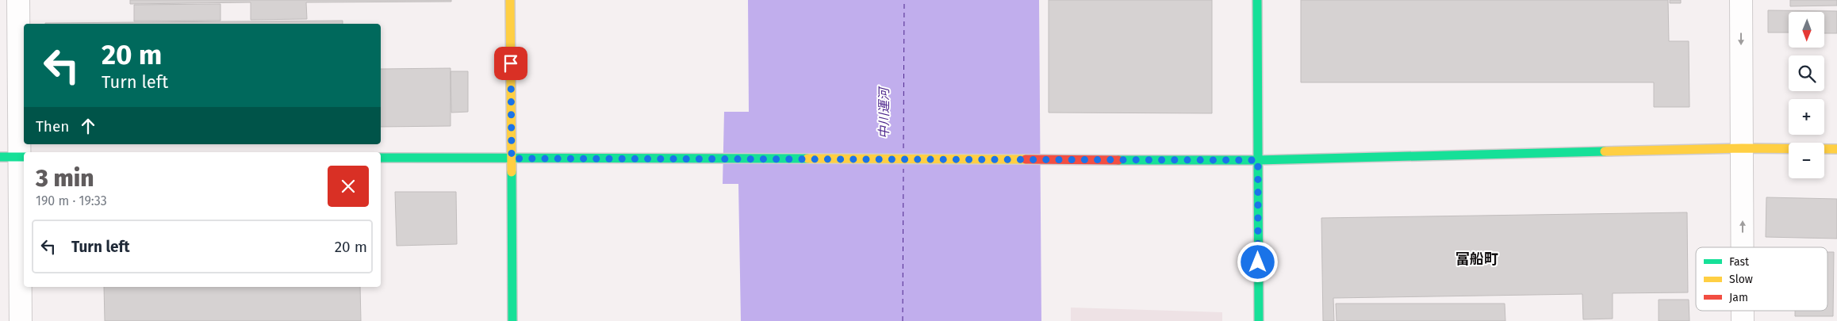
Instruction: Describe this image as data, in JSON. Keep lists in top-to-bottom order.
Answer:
{
  "districts": ["富船町"],
  "water": ["中川運河"],
  "legend": ["Fast", "Slow", "Jam"],
  "north": "bottom",
  "page": {
    "map_buttons": ["+", "−"],
    "turn": ["20 m", "Turn left"],
    "then": "Then",
    "heading": ["3 min", "190 m · 19:33"],
    "list": [
      {
        "name": "Turn left",
        "value": "20 m"
      }
    ]
  }
}
